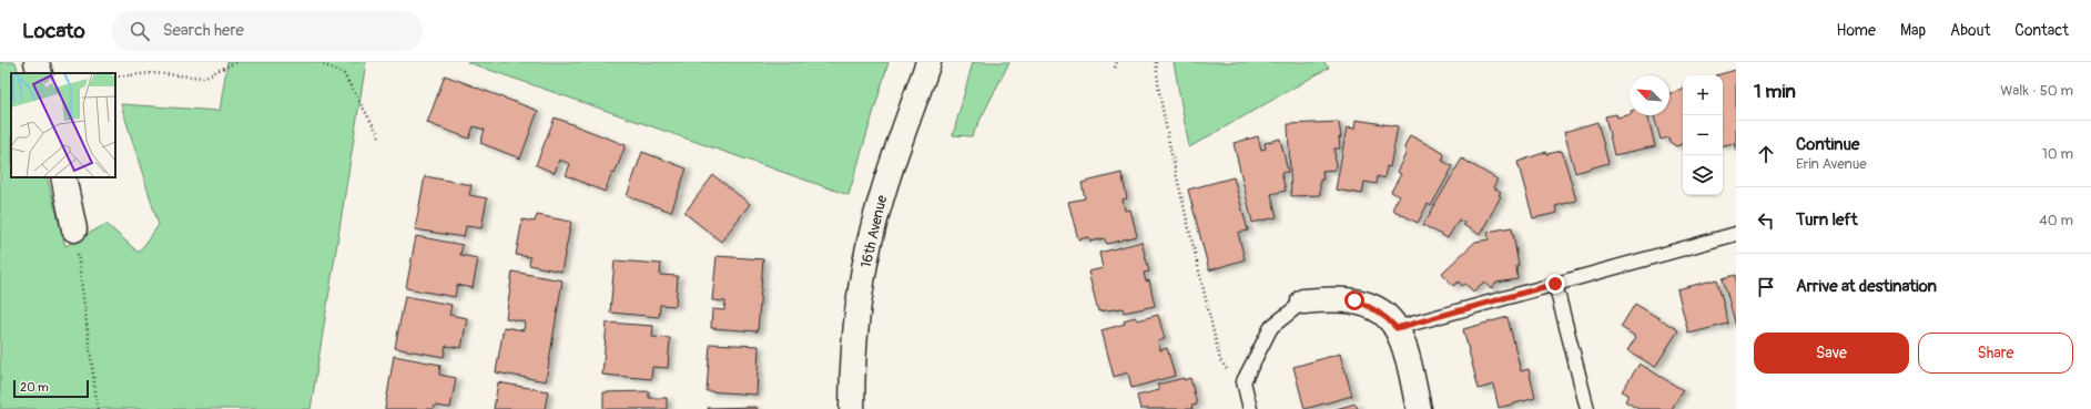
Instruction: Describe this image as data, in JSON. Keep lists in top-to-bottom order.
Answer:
{
  "streets": {
    "street": ["16th Avenue"]
  },
  "scale_bar": "20 m",
  "north": "top left",
  "page": {
    "header": "Locato",
    "search": "Search here",
    "nav": [
      "Home",
      "Map",
      "About",
      "Contact"
    ],
    "heading": ["1 min", "Walk · 50 m"],
    "map_buttons": ["+", "−"],
    "list": [
      ["Continue", "Erin Avenue", "10 m"],
      ["Turn left", "40 m"],
      "Arrive at destination"
    ],
    "buttons": ["Save", "Share"],
    "scale": "20 m"
  }
}
